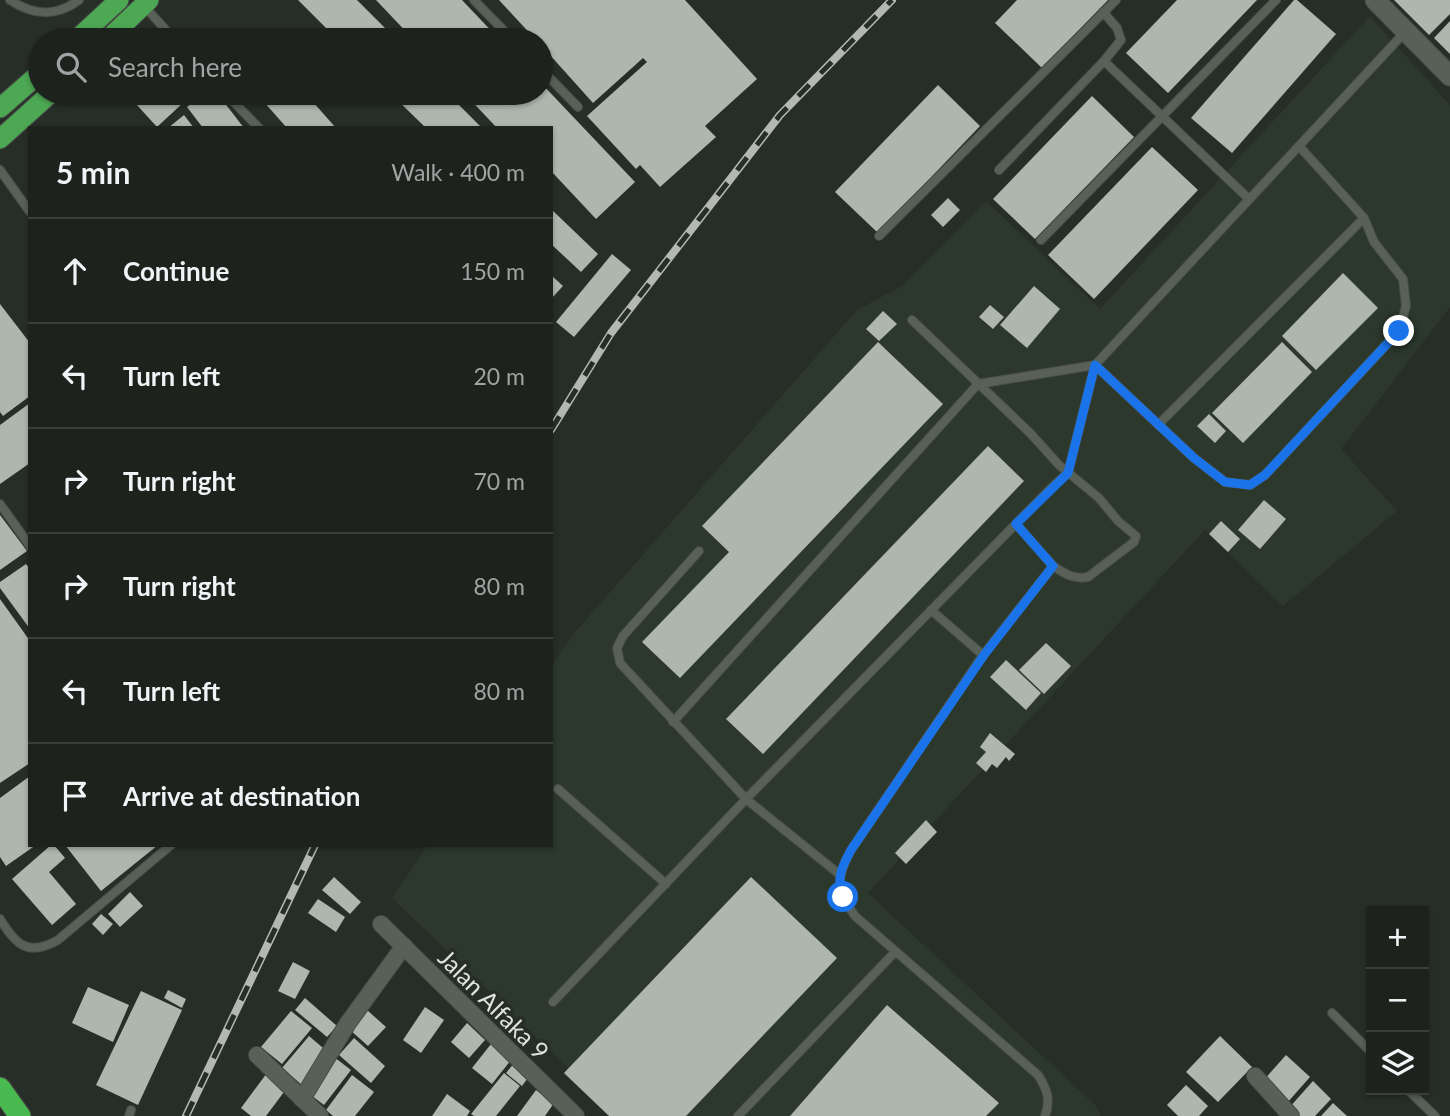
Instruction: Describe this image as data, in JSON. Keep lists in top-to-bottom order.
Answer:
{
  "streets": {
    "street": ["Jalan Alfaka 9"]
  },
  "page": {
    "search": "Search here",
    "heading": ["5 min", "Walk · 400 m"],
    "list": [
      ["Continue", "150 m"],
      ["Turn left", "20 m"],
      ["Turn right", "70 m"],
      ["Turn right", "80 m"],
      ["Turn left", "80 m"],
      "Arrive at destination"
    ],
    "map_buttons": ["+", "−"]
  }
}
